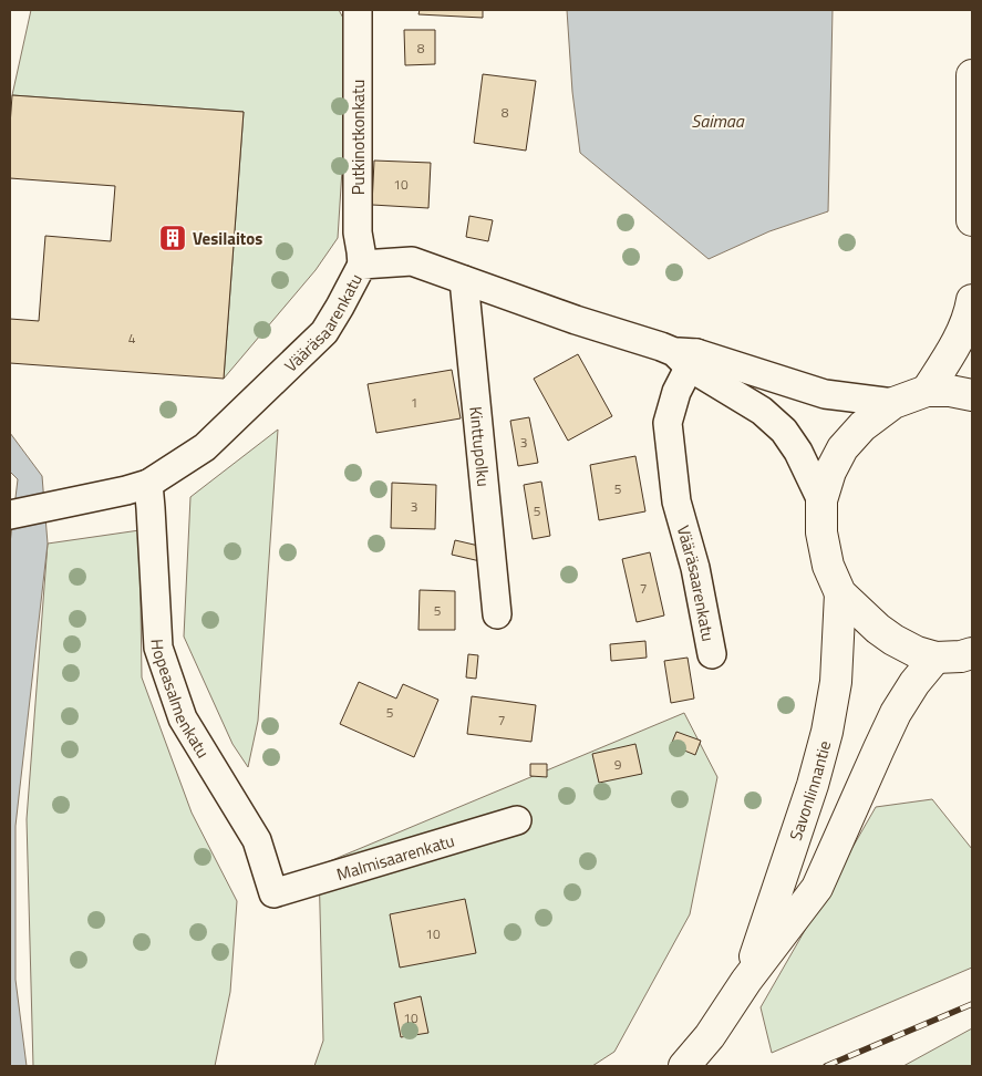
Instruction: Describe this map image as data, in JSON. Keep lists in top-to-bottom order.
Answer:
{
  "streets": {
    "highway": ["Savonlinnantie"],
    "street": [
      "Putkinotkonkatu",
      "Vääräsaarenkatu",
      "Kinttupolku",
      "Hopeasalmenkatu",
      "Malmisaarenkatu"
    ]
  },
  "crossings": [
    ["Putkinotkonkatu", "Vääräsaarenkatu"],
    ["Vääräsaarenkatu", "Kinttupolku"],
    ["Vääräsaarenkatu", "Hopeasalmenkatu"],
    ["Hopeasalmenkatu", "Malmisaarenkatu"]
  ],
  "water": ["Saimaa"],
  "places": {
    "building": ["Vesilaitos"]
  },
  "house_numbers": [
    "8",
    "8",
    "10",
    "4",
    "1",
    "3",
    "5",
    "3",
    "5",
    "7",
    "5",
    "5",
    "7",
    "9",
    "10",
    "10"
  ]
}
